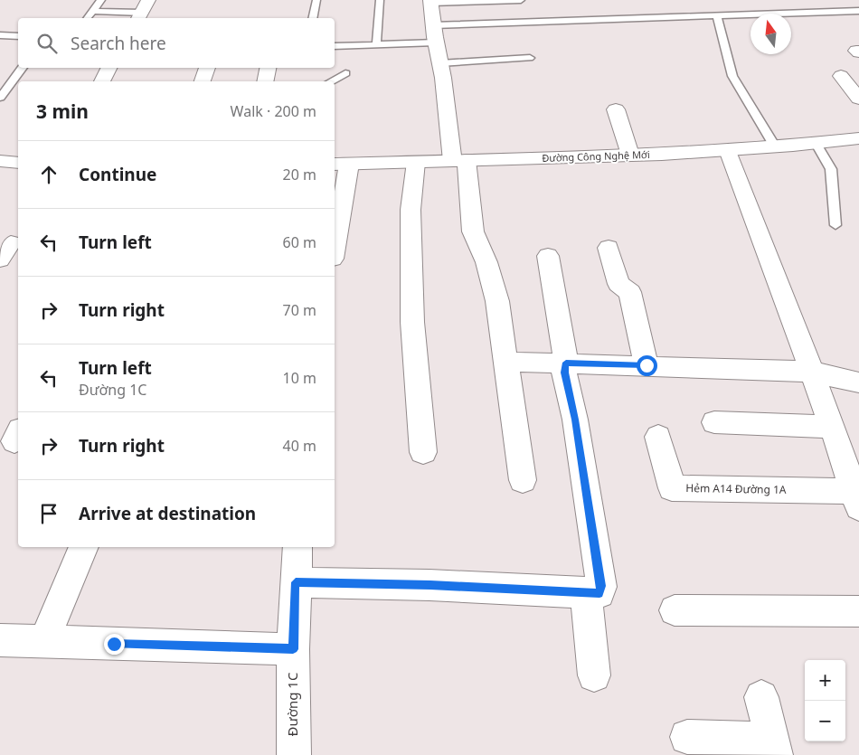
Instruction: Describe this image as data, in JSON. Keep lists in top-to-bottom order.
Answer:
{
  "streets": {
    "street": ["Đường Công Nghệ Mới", "Hẻm A14 Đường 1A", "Đường 1C"]
  },
  "north": "top",
  "page": {
    "search": "Search here",
    "heading": ["3 min", "Walk · 200 m"],
    "list": [
      ["Continue", "20 m"],
      ["Turn left", "60 m"],
      ["Turn right", "70 m"],
      ["Turn left", "Đường 1C", "10 m"],
      ["Turn right", "40 m"],
      "Arrive at destination"
    ],
    "map_buttons": ["+", "−"]
  }
}
